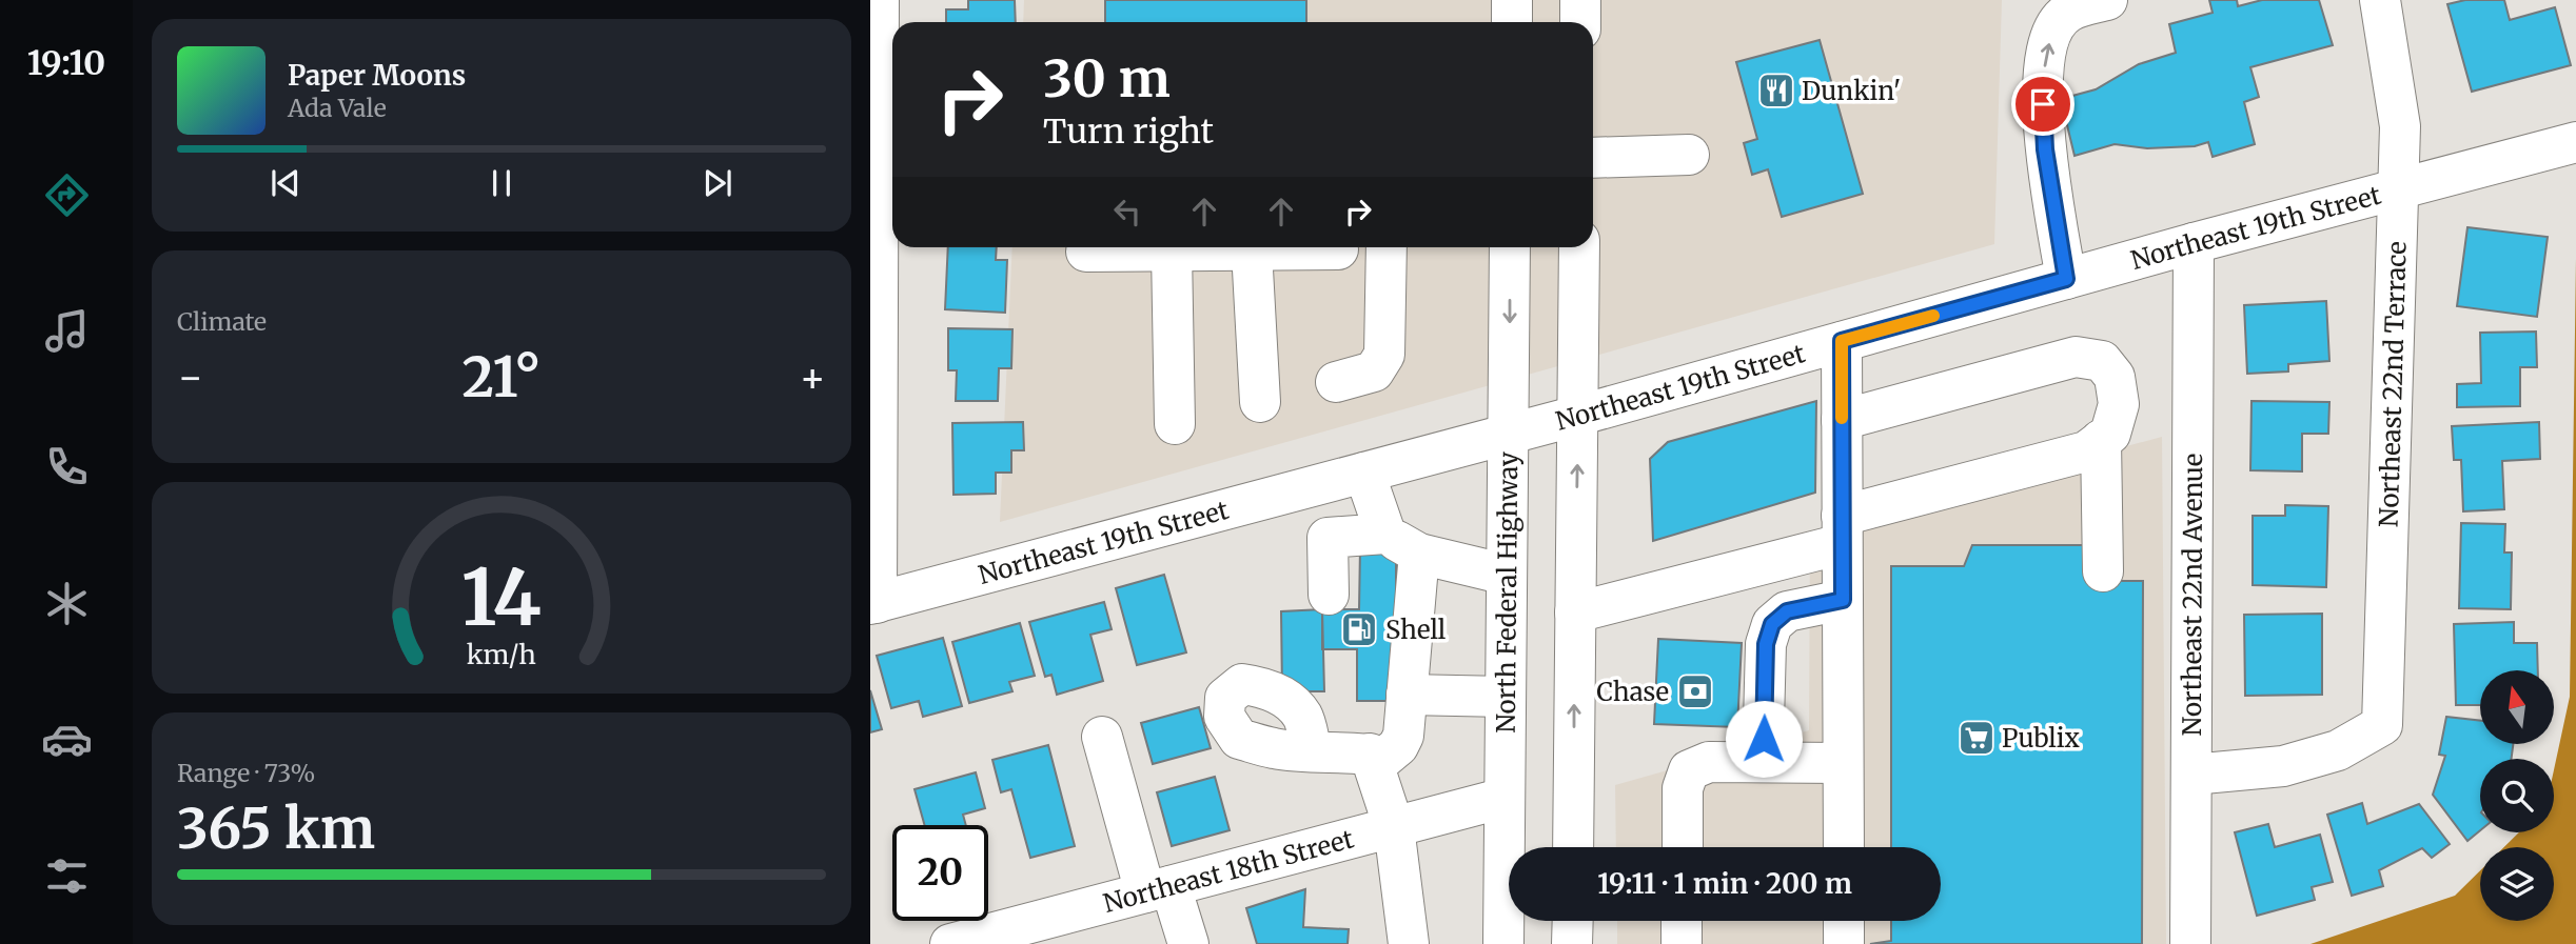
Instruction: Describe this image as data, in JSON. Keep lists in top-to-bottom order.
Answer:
{
  "streets": {
    "street": [
      "Northeast 19th Street",
      "Northeast 22nd Terrace",
      "North Federal Highway",
      "Northeast 22nd Avenue",
      "Northeast 18th Street"
    ]
  },
  "crossings": [
    ["Northeast 19th Street", "Northeast 22nd Terrace"],
    ["Northeast 19th Street", "North Federal Highway"],
    ["Northeast 19th Street", "Northeast 22nd Avenue"],
    ["Northeast 22nd Terrace", "Northeast 22nd Avenue"],
    ["North Federal Highway", "Northeast 18th Street"]
  ],
  "places": {
    "restaurant": ["Dunkin'"],
    "fuel station": ["Shell"],
    "bank": ["Chase"],
    "supermarket": ["Publix"]
  },
  "north": "top",
  "page": {
    "tabs": "19:10",
    "turn": ["30 m", "Turn right"],
    "song": ["Paper Moons", "Ada Vale"],
    "tile": [
      "Climate",
      ["Range · 73%", "365 km"]
    ],
    "heat": ["−", "21°", "+"],
    "limit": "20",
    "trip": "19:11 · 1 min · 200 m",
    "gauge": ["14", "km/h"]
  }
}
